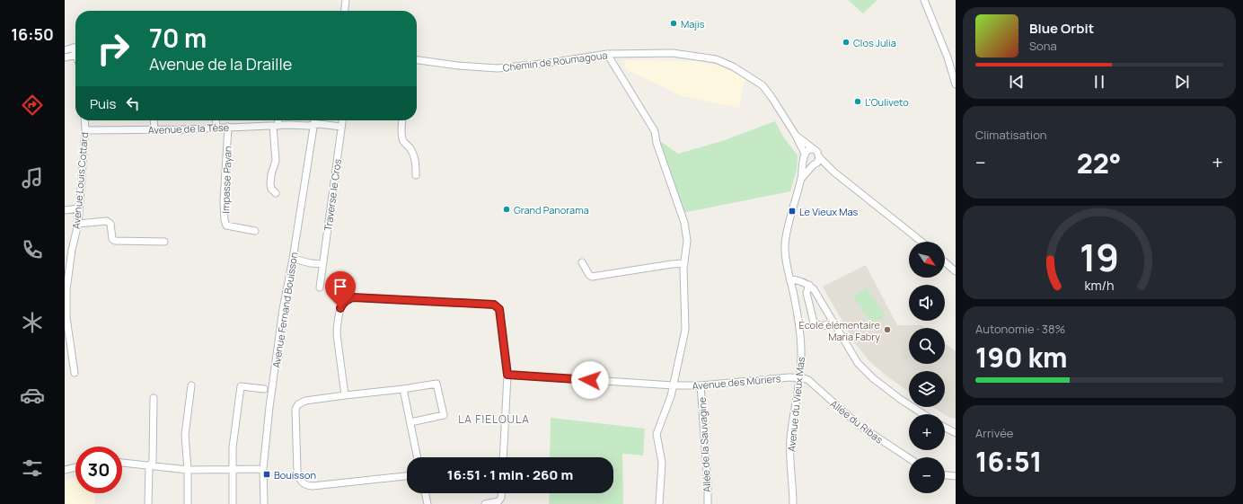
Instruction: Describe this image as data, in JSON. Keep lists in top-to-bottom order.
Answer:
{
  "streets": {
    "street": [
      "Chemin de Roumagoua",
      "Avenue de la Tèse",
      "Impasse Payan",
      "Avenue Louis Cottard",
      "Traverse le Cros",
      "Avenue Fernand Bouisson",
      "Avenue des Mûriers",
      "Avenue du Vieux Mas",
      "Allée du Ribas",
      "Allée de la Sauvagine"
    ]
  },
  "crossings": [
    ["Chemin de Roumagoua", "Avenue du Vieux Mas"],
    ["Avenue de la Tèse", "Impasse Payan"],
    ["Avenue de la Tèse", "Avenue Louis Cottard"],
    ["Avenue de la Tèse", "Avenue Fernand Bouisson"],
    ["Avenue des Mûriers", "Avenue du Vieux Mas"],
    ["Avenue des Mûriers", "Allée du Ribas"],
    ["Avenue des Mûriers", "Allée de la Sauvagine"],
    ["Avenue du Vieux Mas", "Allée du Ribas"]
  ],
  "districts": ["LA FIELOULA"],
  "places": {
    "other": [
      "Majis",
      "Clos Julia",
      "L'Ouliveto",
      "Grand Panorama",
      "École élémentaire Maria Fabry"
    ],
    "transit": ["Le Vieux Mas", "Bouisson"]
  },
  "north": "bottom right",
  "page": {
    "tabs": "16:50",
    "turn": ["70 m", "Avenue de la Draille"],
    "song": ["Blue Orbit", "Sona"],
    "then": "Puis",
    "tile": [
      "Climatisation",
      ["Autonomie · 38%", "190 km"],
      ["Arrivée", "16:51"]
    ],
    "heat": ["−", "22°", "+"],
    "map_buttons": ["+", "−"],
    "limit": "30",
    "trip": "16:51 · 1 min · 260 m",
    "gauge": ["19", "km/h"]
  }
}
